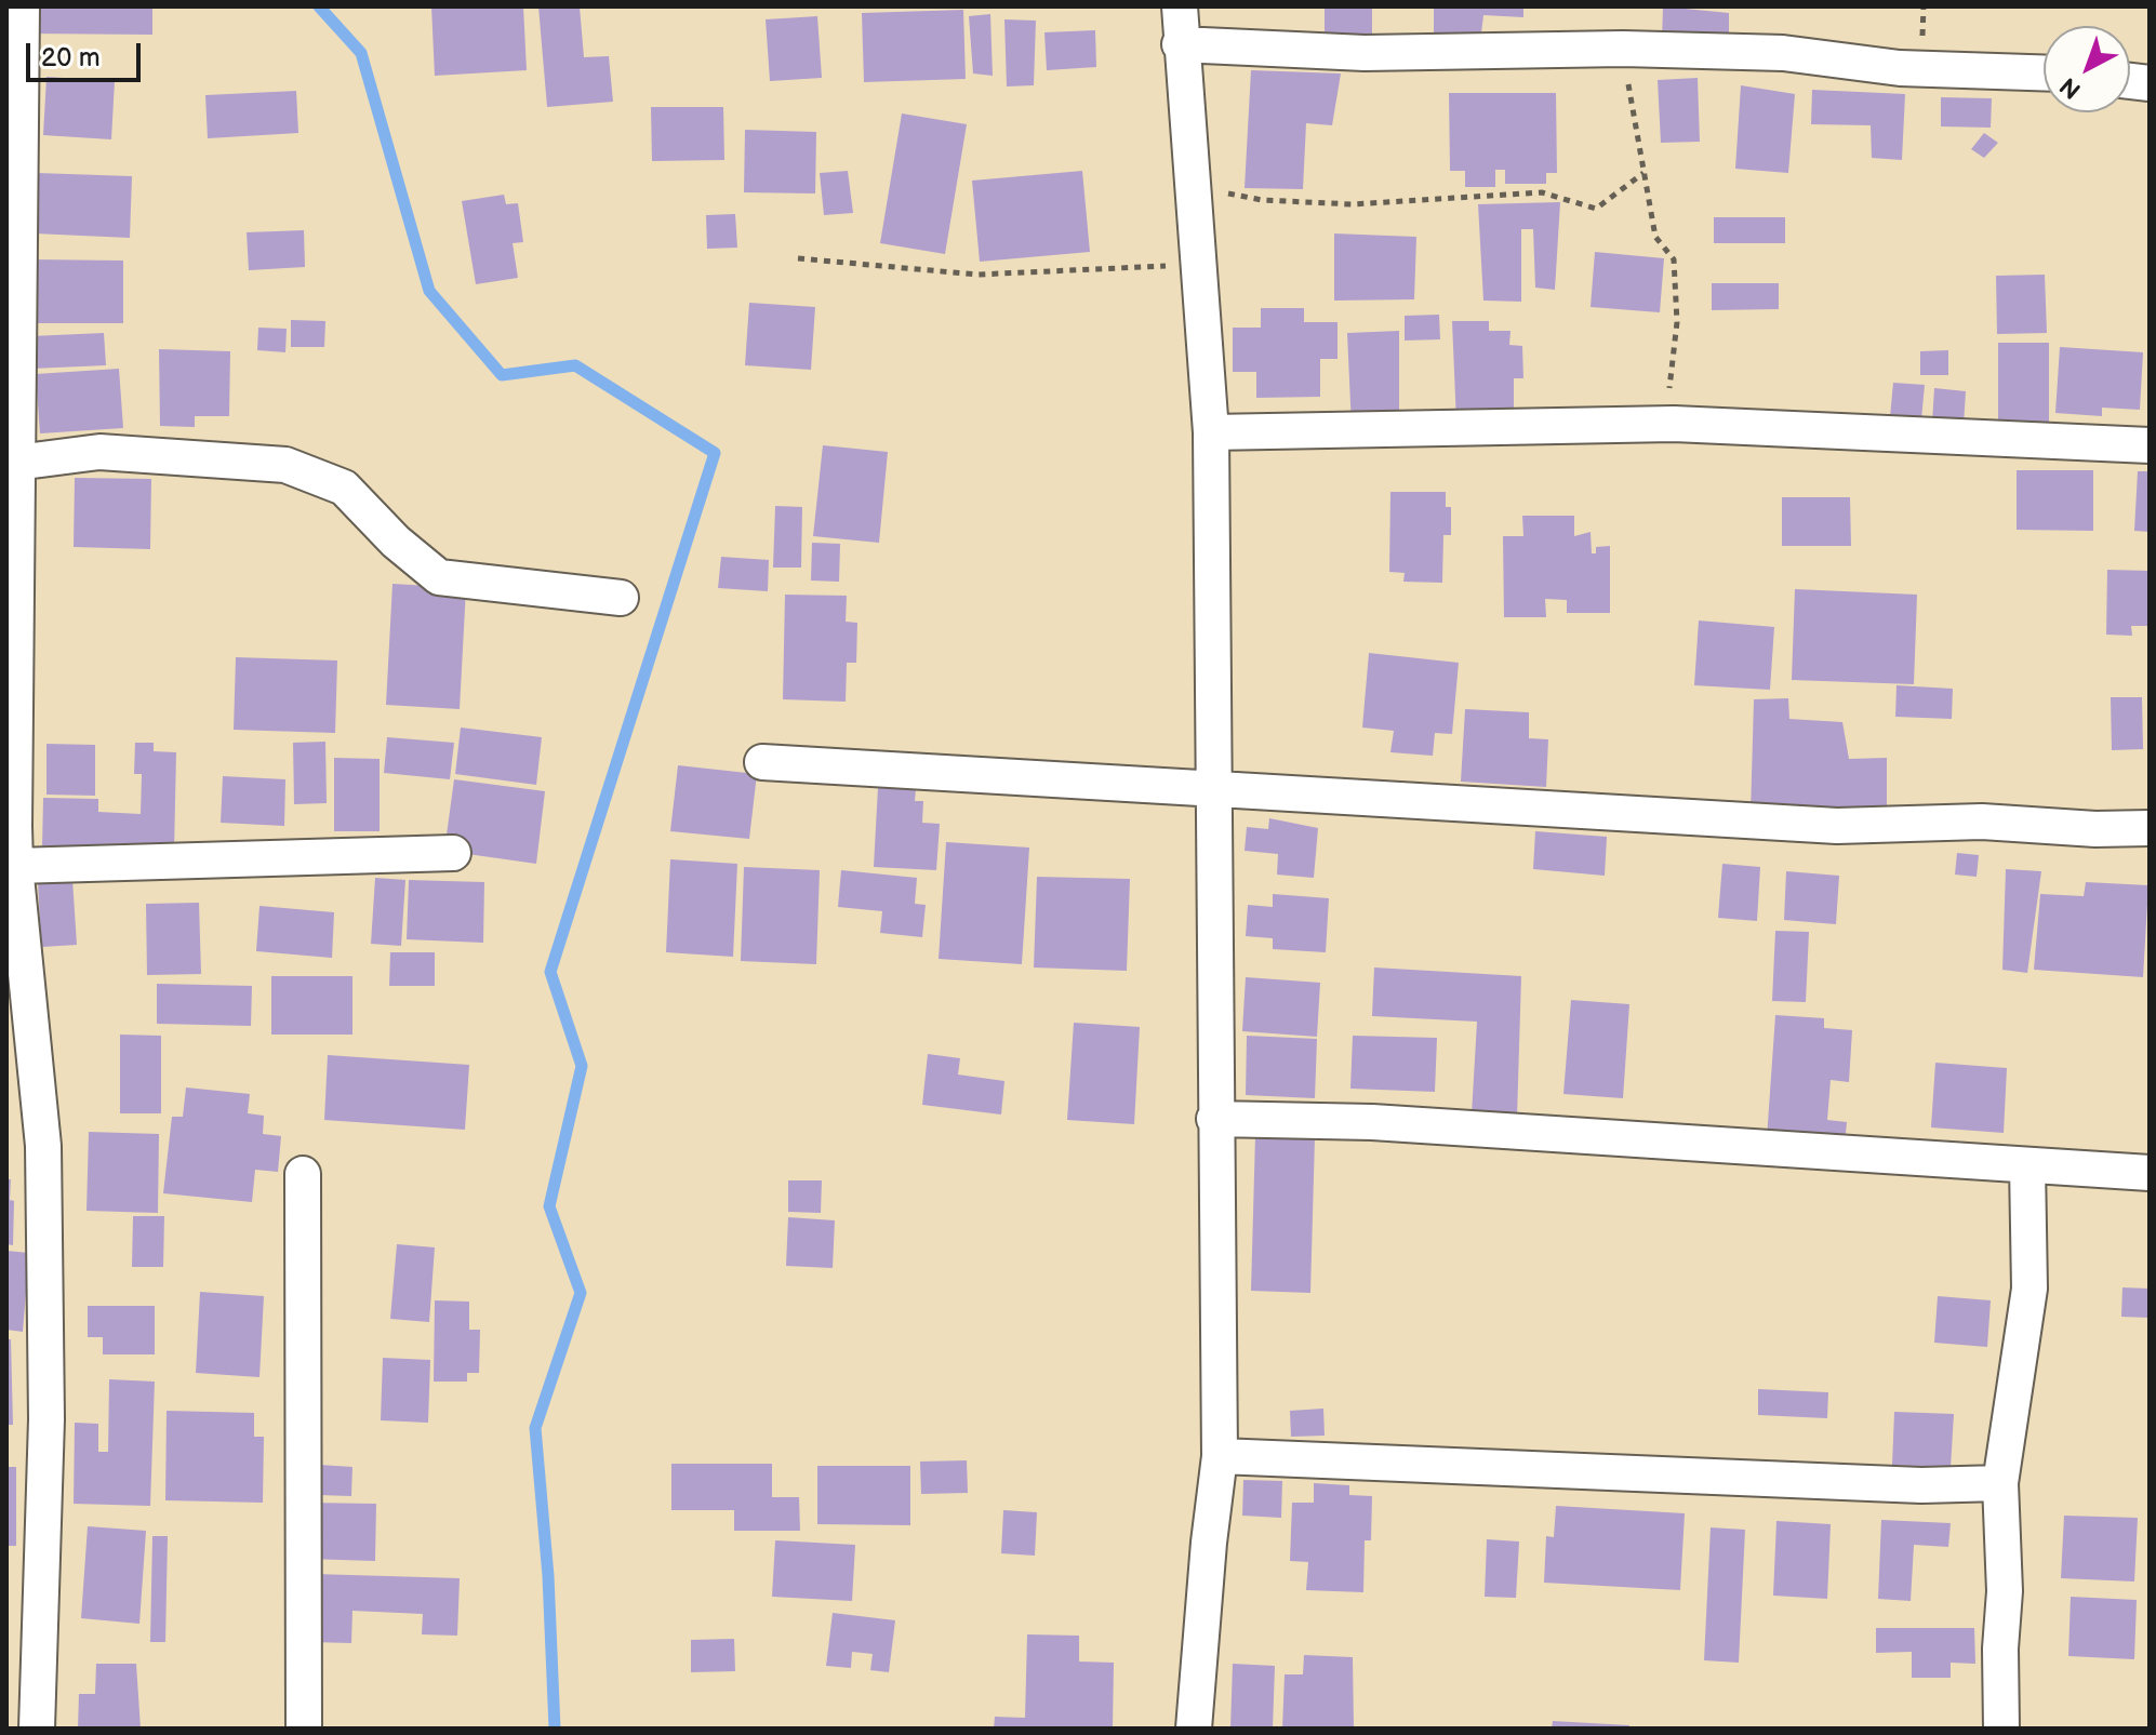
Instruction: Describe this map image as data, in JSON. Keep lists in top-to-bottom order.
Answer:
{
  "scale_bar": "20 m",
  "north": "bottom left"
}
